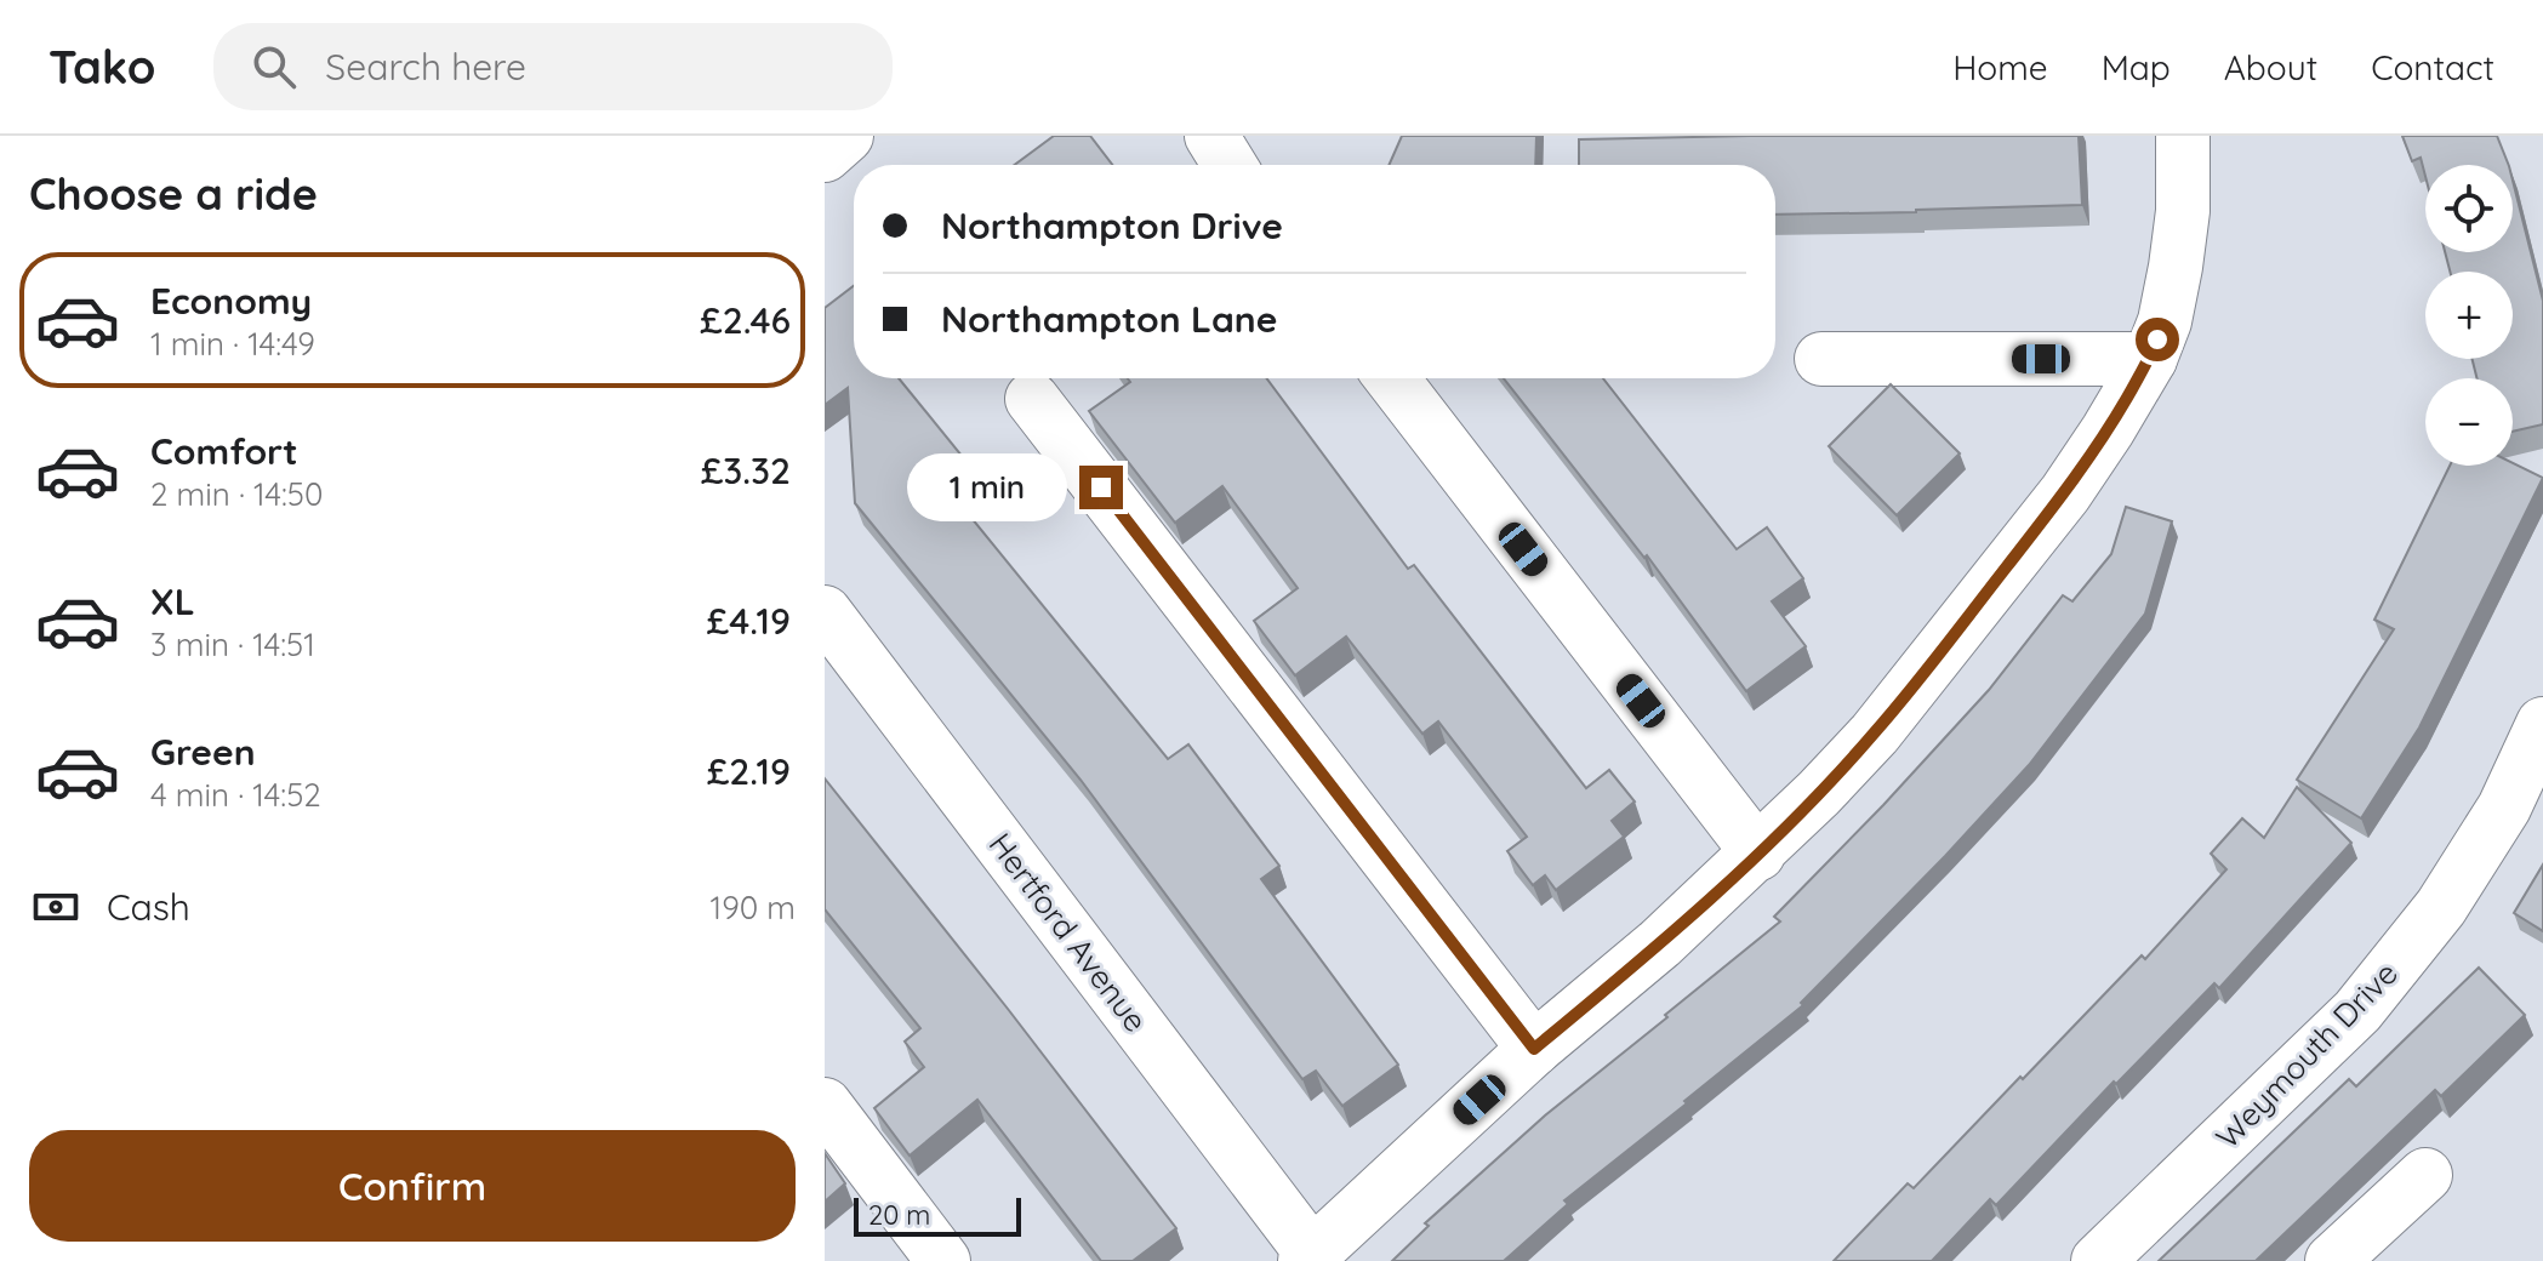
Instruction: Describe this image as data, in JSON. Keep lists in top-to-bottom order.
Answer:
{
  "streets": {
    "street": ["Hertford Avenue", "Weymouth Drive"]
  },
  "scale_bar": "20 m",
  "page": {
    "header": "Tako",
    "search": "Search here",
    "nav": [
      "Home",
      "Map",
      "About",
      "Contact"
    ],
    "heading": "Choose a ride",
    "map_buttons": ["+", "−"],
    "banner": ["Northampton Drive", "Northampton Lane"],
    "list": [
      {
        "name": "Economy",
        "note": "1 min · 14:49",
        "value": "£2.46"
      },
      {
        "name": "Comfort",
        "note": "2 min · 14:50",
        "value": "£3.32"
      },
      {
        "name": "XL",
        "note": "3 min · 14:51",
        "value": "£4.19"
      },
      {
        "name": "Green",
        "note": "4 min · 14:52",
        "value": "£2.19"
      }
    ],
    "bubble": "1 min",
    "pay": ["Cash", "190 m"],
    "buttons": "Confirm",
    "scale": "20 m"
  }
}
